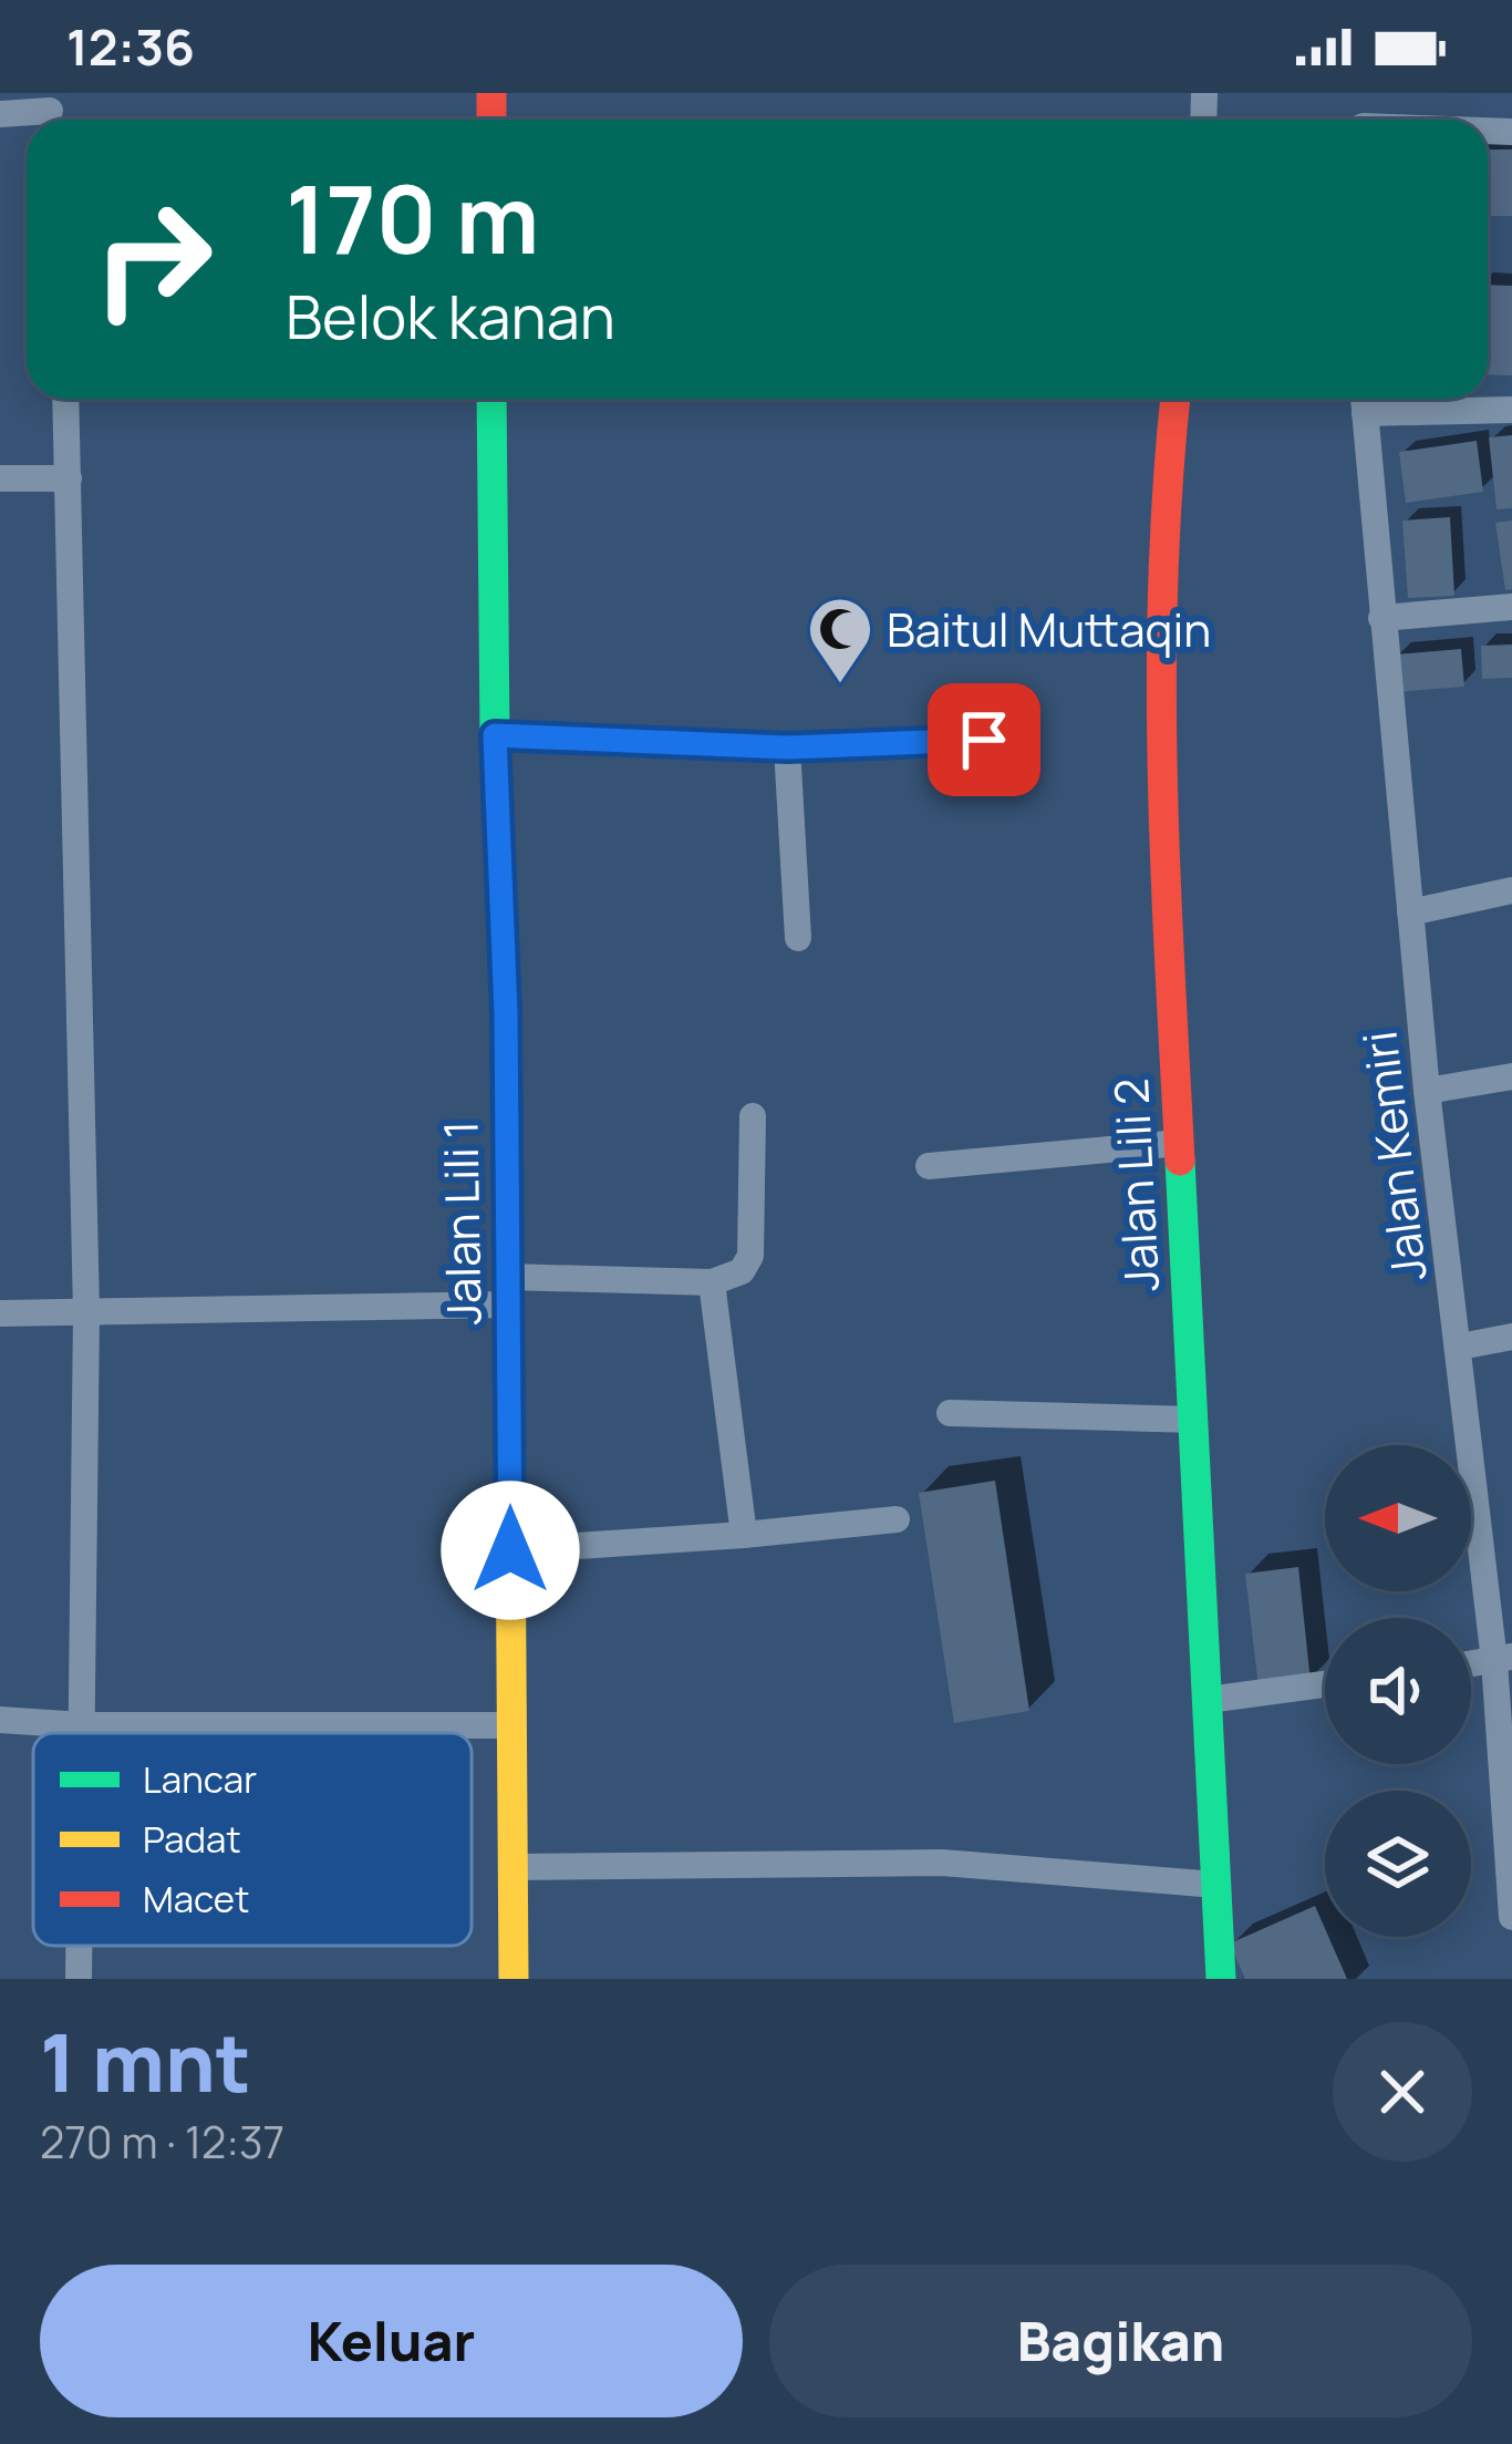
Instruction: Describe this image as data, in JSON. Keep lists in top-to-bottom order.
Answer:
{
  "streets": {
    "street": ["Jalan Kemiri", "Jalan Lili 2", "Jalan Lili 1"]
  },
  "places": {
    "mosque": ["Baitul Muttaqin"]
  },
  "legend": ["Lancar", "Padat", "Macet"],
  "north": "left",
  "page": {
    "status": "12:36",
    "turn": ["170 m", "Belok kanan"],
    "heading": ["1 mnt", "270 m · 12:37"],
    "buttons": ["Keluar", "Bagikan"]
  }
}
